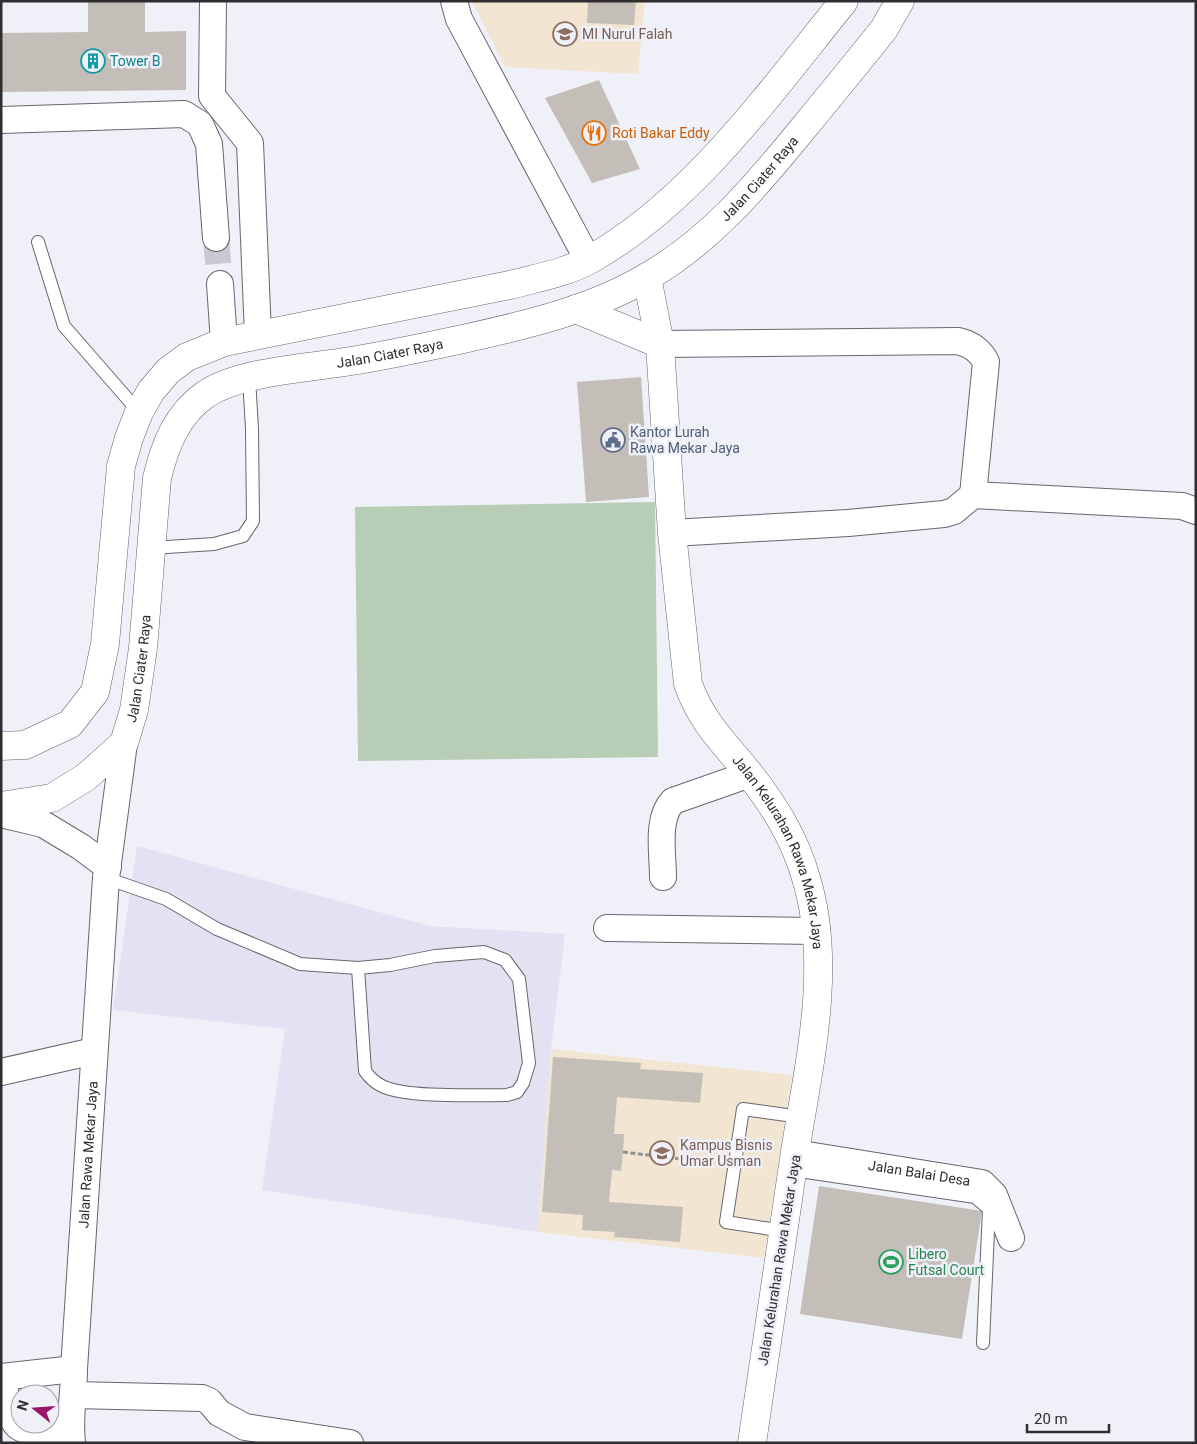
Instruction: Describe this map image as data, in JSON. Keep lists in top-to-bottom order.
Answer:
{
  "streets": {
    "main road": ["Jalan Ciater Raya", "Jalan Kelurahan Rawa Mekar Jaya"],
    "street": ["Jalan Rawa Mekar Jaya", "Jalan Balai Desa"]
  },
  "crossings": [
    ["Jalan Ciater Raya", "Jalan Kelurahan Rawa Mekar Jaya"],
    ["Jalan Ciater Raya", "Jalan Rawa Mekar Jaya"],
    ["Jalan Kelurahan Rawa Mekar Jaya", "Jalan Balai Desa"]
  ],
  "places": {
    "school or university": ["MI Nurul Falah", "Kampus Bisnis Umar Usman"],
    "building": ["Tower B"],
    "restaurant": ["Roti Bakar Eddy"],
    "public building": ["Kantor Lurah Rawa Mekar Jaya"],
    "sports": ["Libero Futsal Court"]
  },
  "scale_bar": "20 m",
  "north": "left"
}
